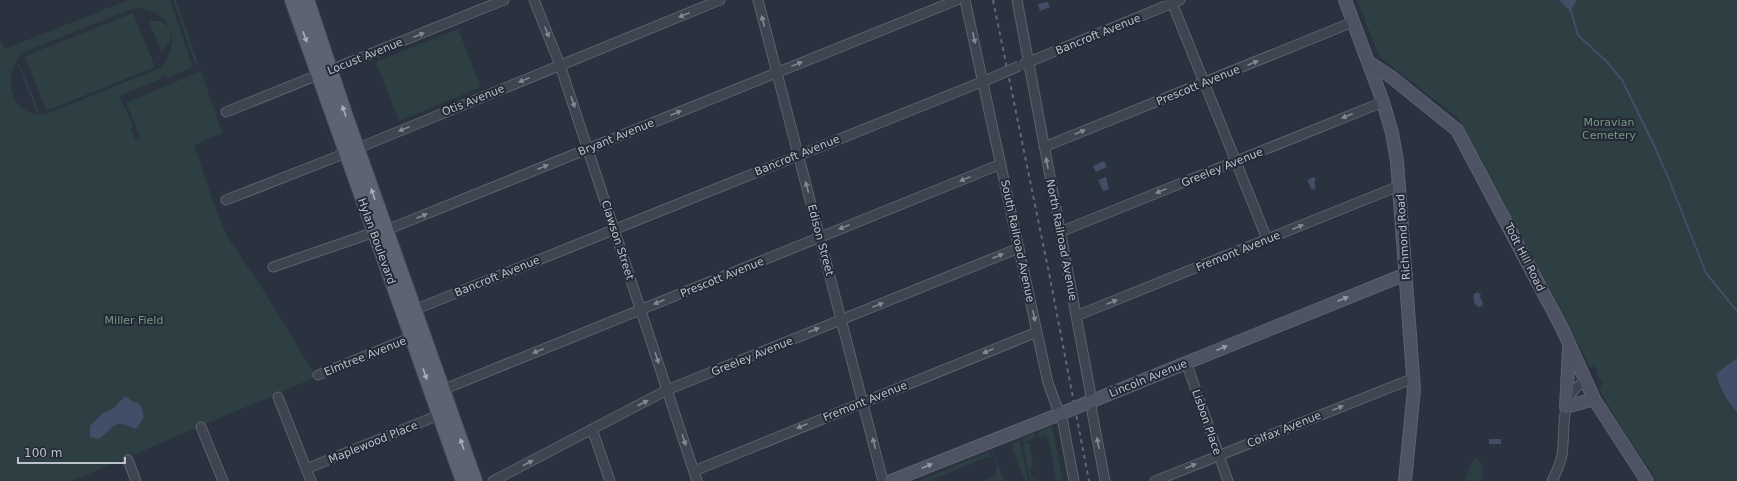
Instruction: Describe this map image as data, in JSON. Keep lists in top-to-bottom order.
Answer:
{
  "streets": {
    "main road": ["Hylan Boulevard"],
    "street": [
      "Bancroft Avenue",
      "Locust Avenue",
      "Prescott Avenue",
      "Otis Avenue",
      "Bryant Avenue",
      "Greeley Avenue",
      "Richmond Road",
      "Clawson Street",
      "Edison Street",
      "North Railroad Avenue",
      "South Railroad Avenue",
      "Fremont Avenue",
      "Todt Hill Road",
      "Elmtree Avenue",
      "Lincoln Avenue",
      "Lisbon Place",
      "Colfax Avenue",
      "Maplewood Place"
    ]
  },
  "crossings": [
    ["Bancroft Avenue", "Clawson Street"],
    ["Bancroft Avenue", "Edison Street"],
    ["Bancroft Avenue", "North Railroad Avenue"],
    ["Bancroft Avenue", "Hylan Boulevard"],
    ["Bancroft Avenue", "South Railroad Avenue"],
    ["Locust Avenue", "Hylan Boulevard"],
    ["Prescott Avenue", "Richmond Road"],
    ["Prescott Avenue", "Clawson Street"],
    ["Prescott Avenue", "Edison Street"],
    ["Prescott Avenue", "North Railroad Avenue"],
    ["Prescott Avenue", "Hylan Boulevard"],
    ["Prescott Avenue", "South Railroad Avenue"],
    ["Otis Avenue", "Clawson Street"],
    ["Otis Avenue", "Hylan Boulevard"],
    ["Bryant Avenue", "Clawson Street"],
    ["Bryant Avenue", "Edison Street"],
    ["Bryant Avenue", "Hylan Boulevard"],
    ["Greeley Avenue", "Richmond Road"],
    ["Greeley Avenue", "Clawson Street"],
    ["Greeley Avenue", "Edison Street"],
    ["Greeley Avenue", "North Railroad Avenue"],
    ["Greeley Avenue", "South Railroad Avenue"],
    ["Richmond Road", "Fremont Avenue"],
    ["Richmond Road", "Todt Hill Road"],
    ["Richmond Road", "Lincoln Avenue"],
    ["Richmond Road", "Colfax Avenue"],
    ["Clawson Street", "Fremont Avenue"],
    ["Edison Street", "Fremont Avenue"],
    ["North Railroad Avenue", "Fremont Avenue"],
    ["North Railroad Avenue", "Lincoln Avenue"],
    ["Hylan Boulevard", "Elmtree Avenue"],
    ["Hylan Boulevard", "Maplewood Place"],
    ["South Railroad Avenue", "Fremont Avenue"],
    ["South Railroad Avenue", "Lincoln Avenue"],
    ["Lincoln Avenue", "Lisbon Place"],
    ["Lisbon Place", "Colfax Avenue"]
  ],
  "one_way": [
    "Locust Avenue",
    "Otis Avenue",
    "Bryant Avenue",
    "Clawson Street",
    "Edison Street",
    "Lincoln Avenue",
    "Colfax Avenue"
  ],
  "parks": ["Moravian Cemetery", "Miller Field"],
  "scale_bar": "100 m"
}
